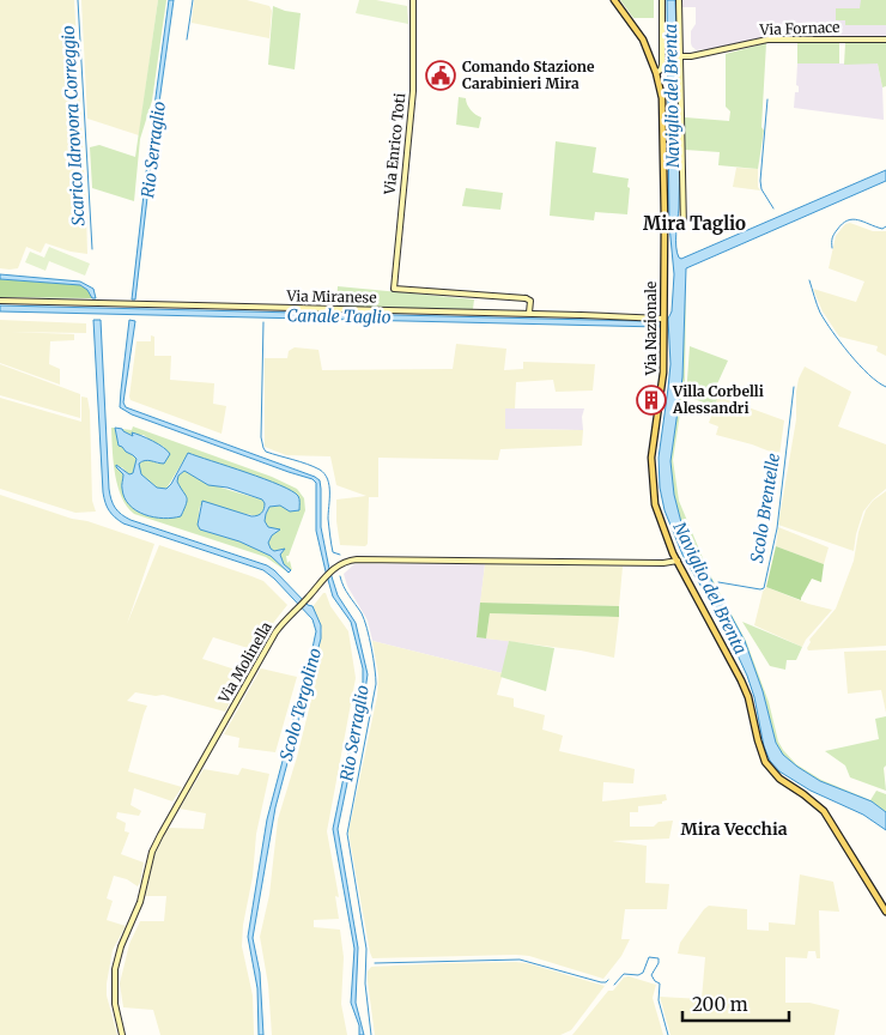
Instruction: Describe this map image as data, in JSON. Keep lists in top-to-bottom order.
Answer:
{
  "streets": {
    "main road": ["Via Nazionale"],
    "street": [
      "Via Fornace",
      "Via Enrico Toti",
      "Via Miranese",
      "Via Molinella"
    ]
  },
  "crossings": [
    ["Via Enrico Toti", "Via Miranese"],
    ["Via Miranese", "Via Nazionale"],
    ["Via Nazionale", "Via Molinella"]
  ],
  "districts": ["Mira Taglio", "Mira Vecchia"],
  "water": [
    "Naviglio del Brenta",
    "Scarico Idrovora Correggio",
    "Rio Serraglio",
    "Canale Taglio",
    "Scolo Brentelle",
    "Scolo Tergolino"
  ],
  "places": {
    "public building": ["Comando Stazione Carabinieri Mira"],
    "building": ["Villa Corbelli Alessandri"]
  },
  "scale_bar": "200 m"
}
